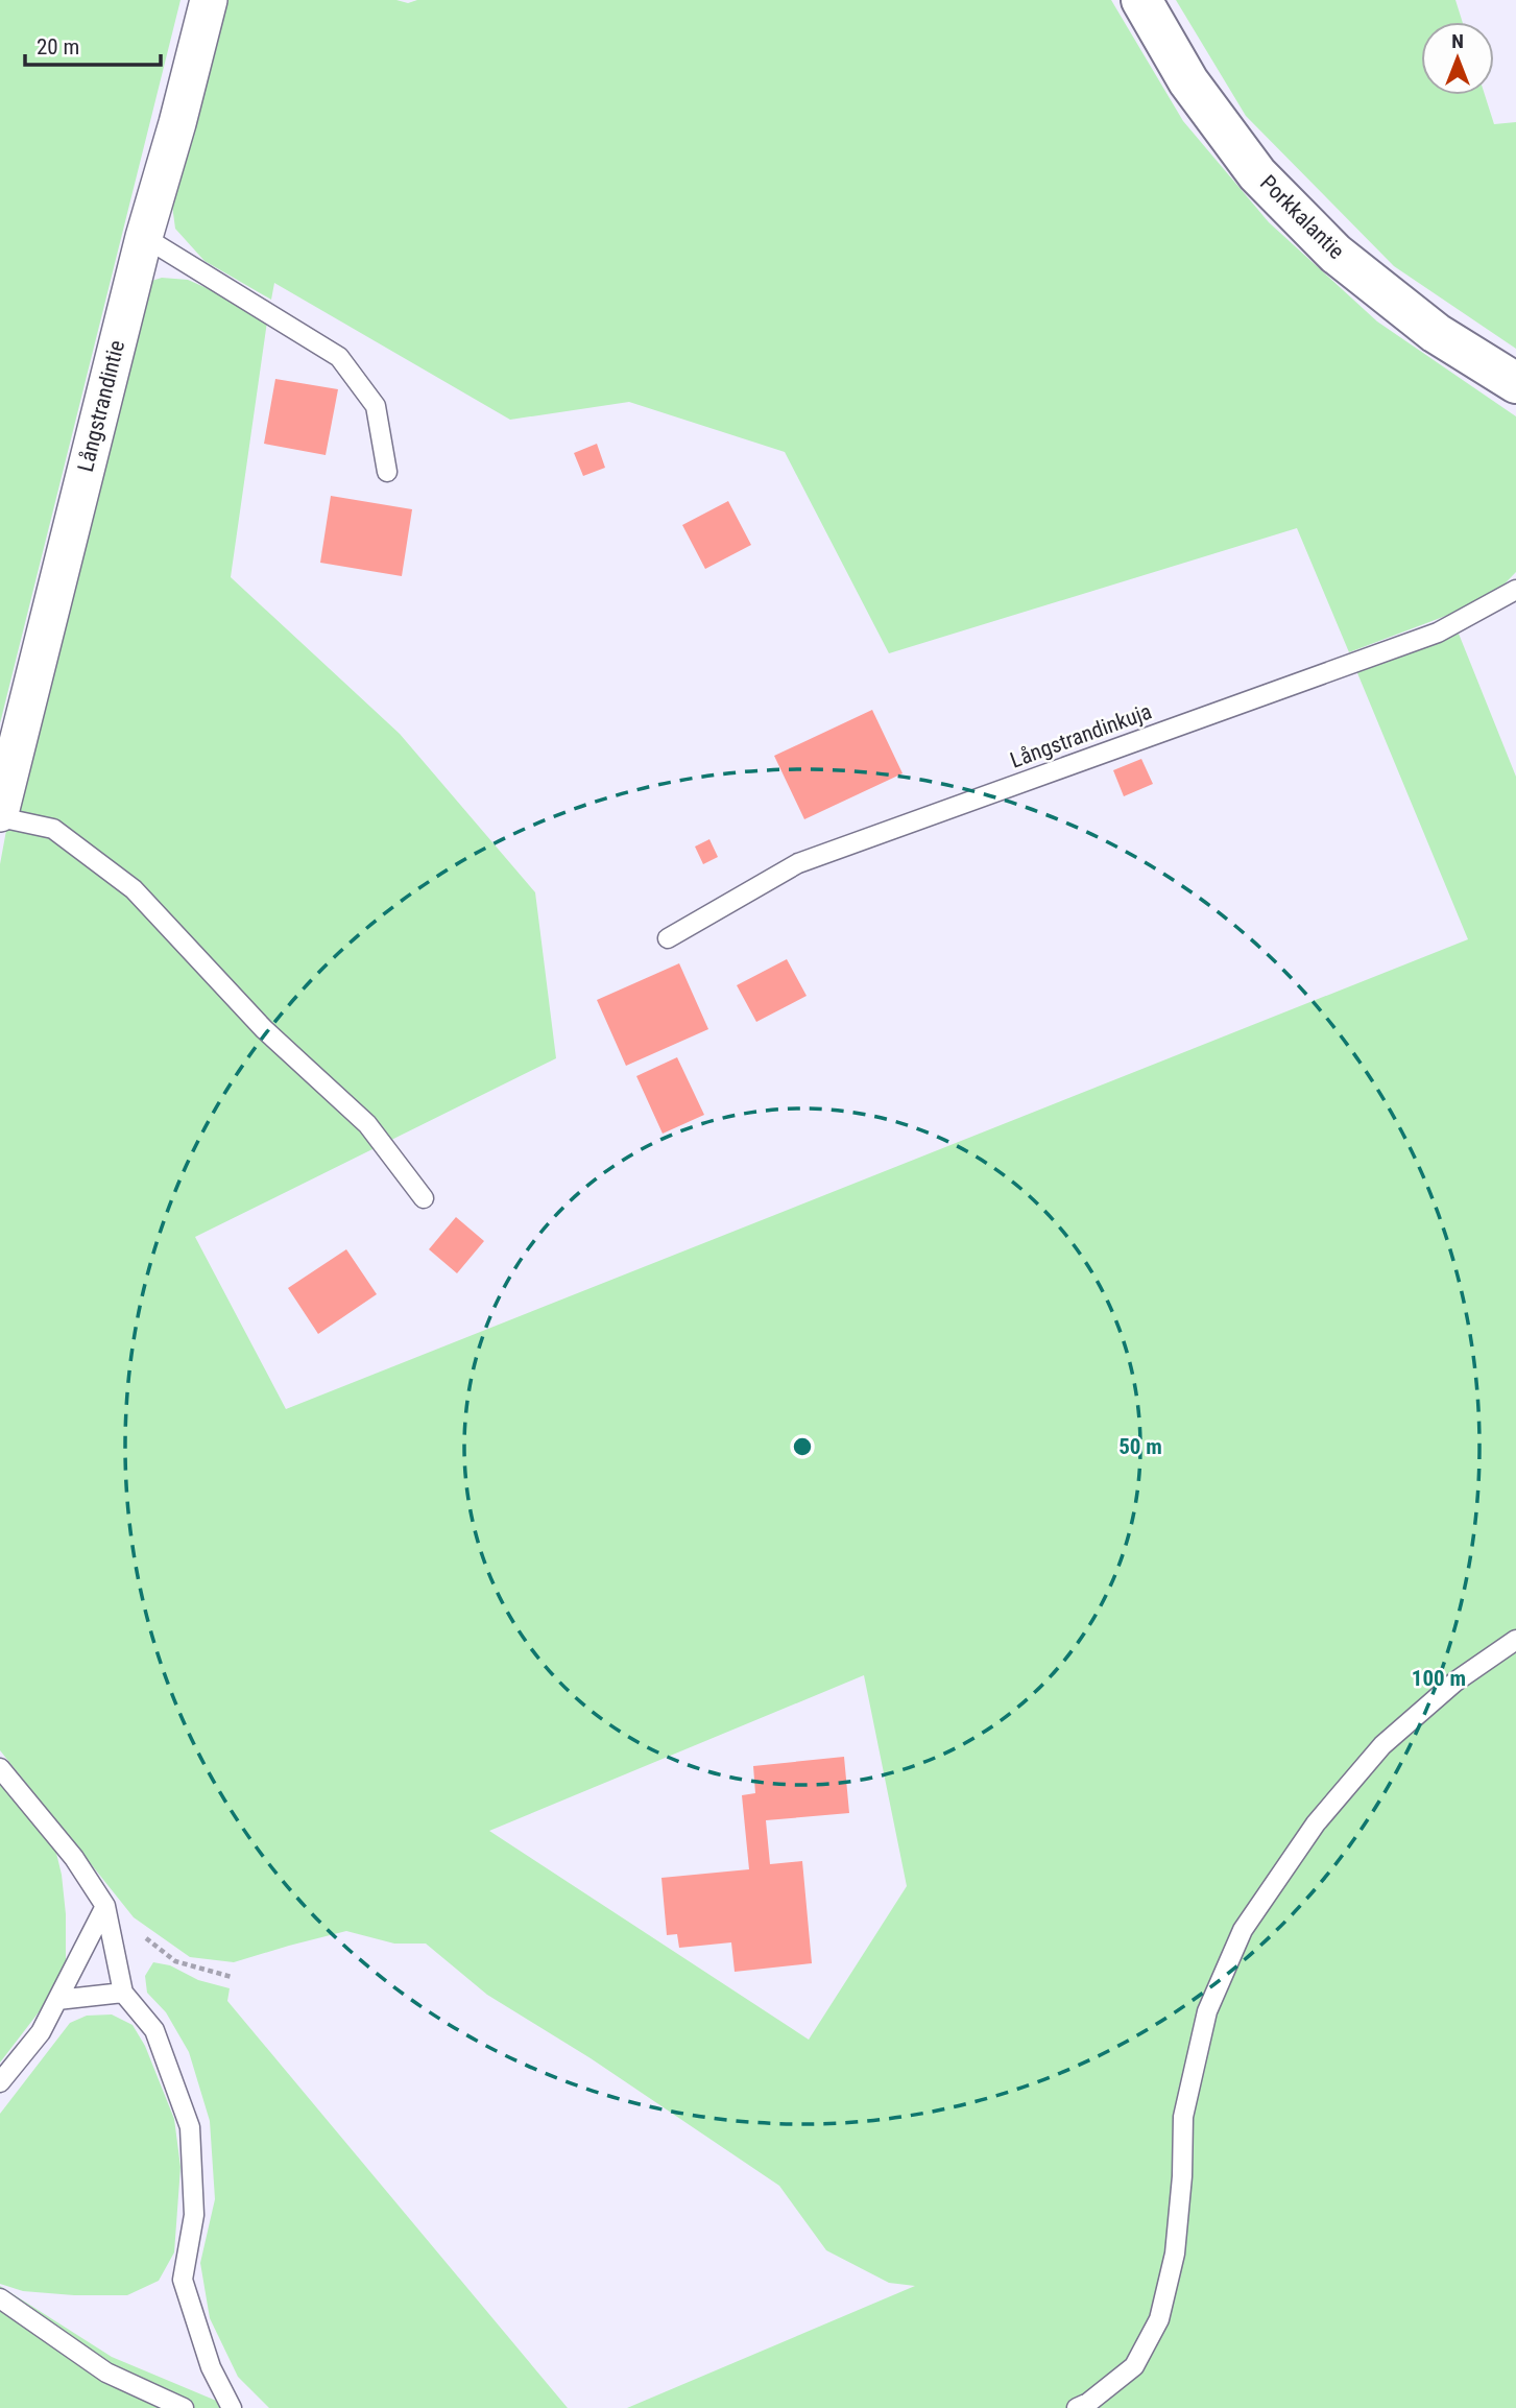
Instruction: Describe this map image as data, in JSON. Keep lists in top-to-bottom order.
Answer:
{
  "streets": {
    "street": ["Porkkalantie", "Långstrandintie"],
    "lane": ["Långstrandinkuja"]
  },
  "scale_bar": "20 m",
  "north": "top",
  "rings": ["50 m", "100 m"]
}
